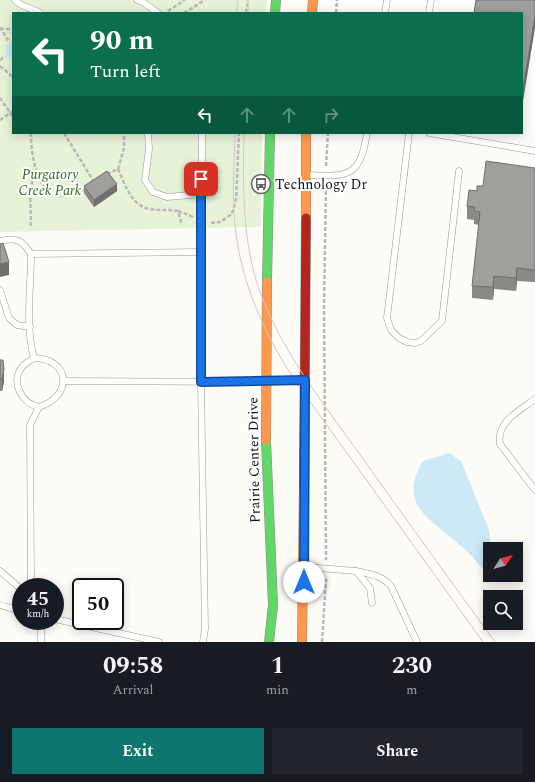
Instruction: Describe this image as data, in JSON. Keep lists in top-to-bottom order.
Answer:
{
  "streets": {
    "main road": ["Prairie Center Drive"]
  },
  "parks": ["Purgatory Creek Park"],
  "places": {
    "bus stop": ["Technology Dr"]
  },
  "north": "top right",
  "page": {
    "turn": ["90 m", "Turn left"],
    "speed": "45 km/h",
    "limit": "50",
    "eta": [
      "09:58",
      "Arrival",
      "1",
      "min",
      "230",
      "m"
    ],
    "buttons": ["Exit", "Share"]
  }
}
